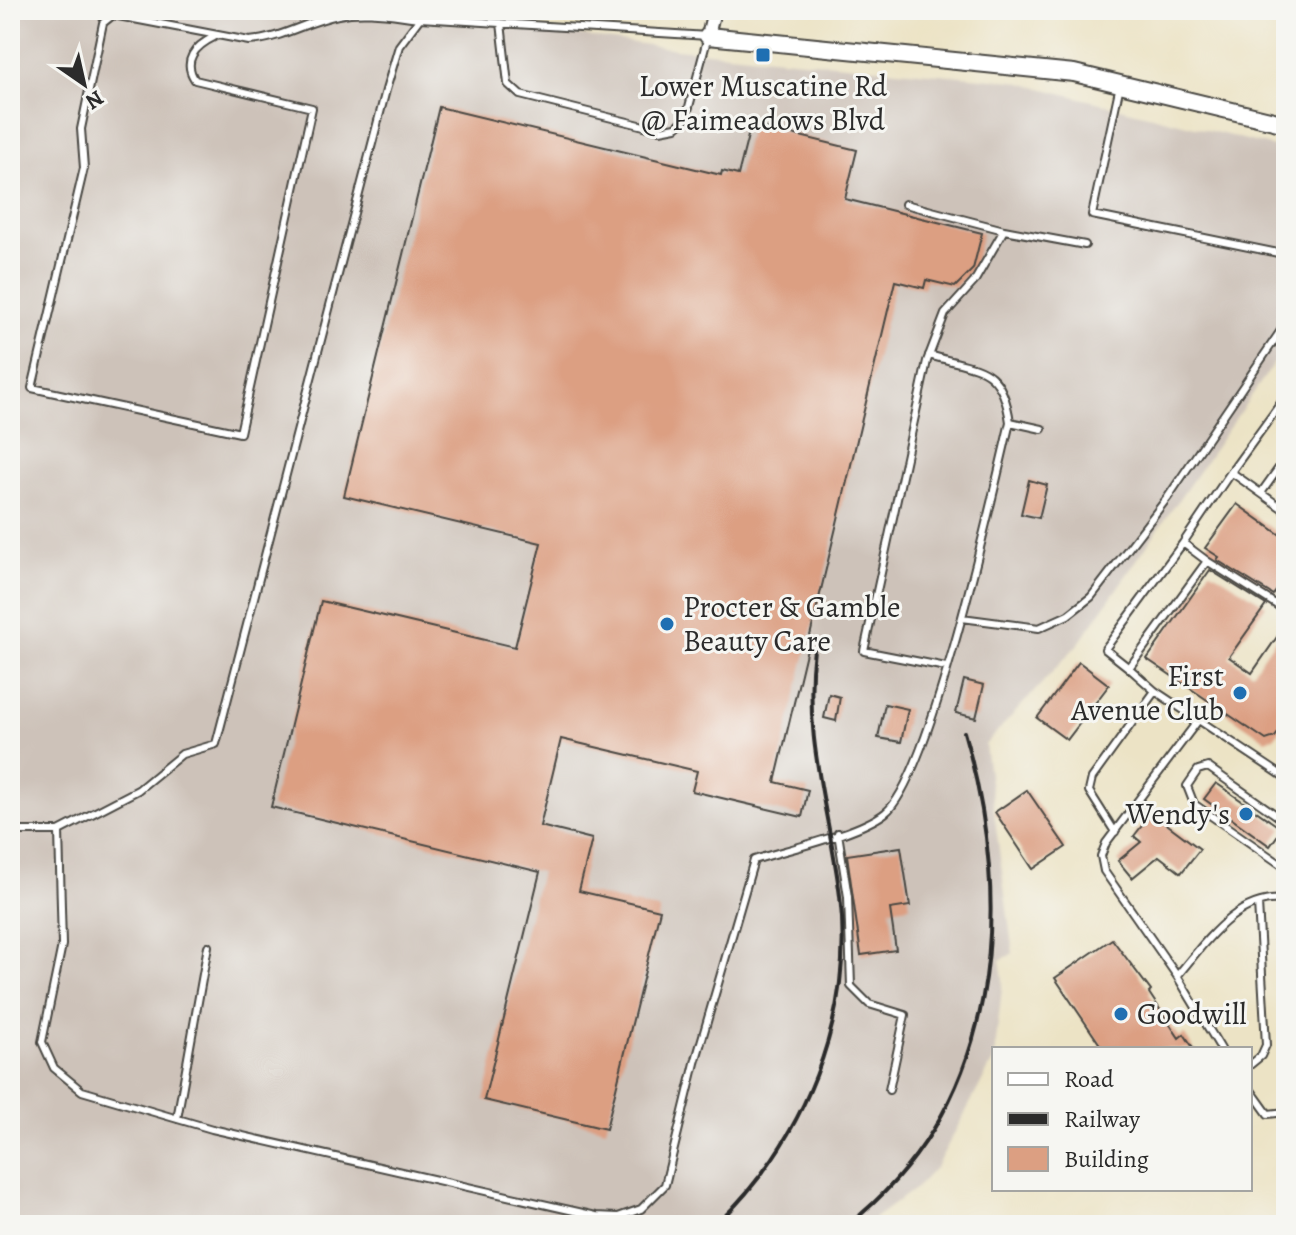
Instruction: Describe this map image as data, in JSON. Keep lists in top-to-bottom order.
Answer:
{
  "places": {
    "transit": ["Lower Muscatine Rd @ Faimeadows Blvd"],
    "other": [
      "Procter & Gamble Beauty Care",
      "First Avenue Club",
      "Wendy's",
      "Goodwill"
    ]
  },
  "legend": ["Road", "Railway", "Building"],
  "north": "bottom right"
}
